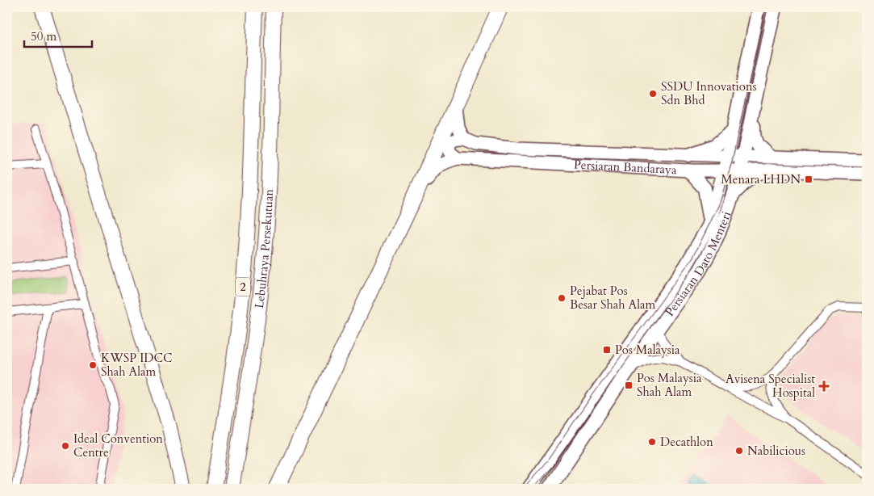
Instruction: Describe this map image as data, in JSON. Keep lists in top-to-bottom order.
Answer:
{
  "streets": {
    "highway": ["Lebuhraya Persekutuan", "2"],
    "main road": ["Persiaran Bandaraya", "Persiaran Dato Menteri"]
  },
  "crossings": [
    ["Persiaran Bandaraya", "Persiaran Dato Menteri"]
  ],
  "places": {
    "other": [
      "SSDU Innovations Sdn Bhd",
      "Pejabat Pos Besar Shah Alam",
      "KWSP IDCC Shah Alam",
      "Decathlon",
      "Ideal Convention Centre",
      "Nabilicious"
    ],
    "transit": ["Menara LHDN", "Pos Malaysia", "Pos Malaysia Shah Alam"],
    "health": ["Avisena Specialist Hospital"]
  },
  "scale_bar": "50 m"
}
